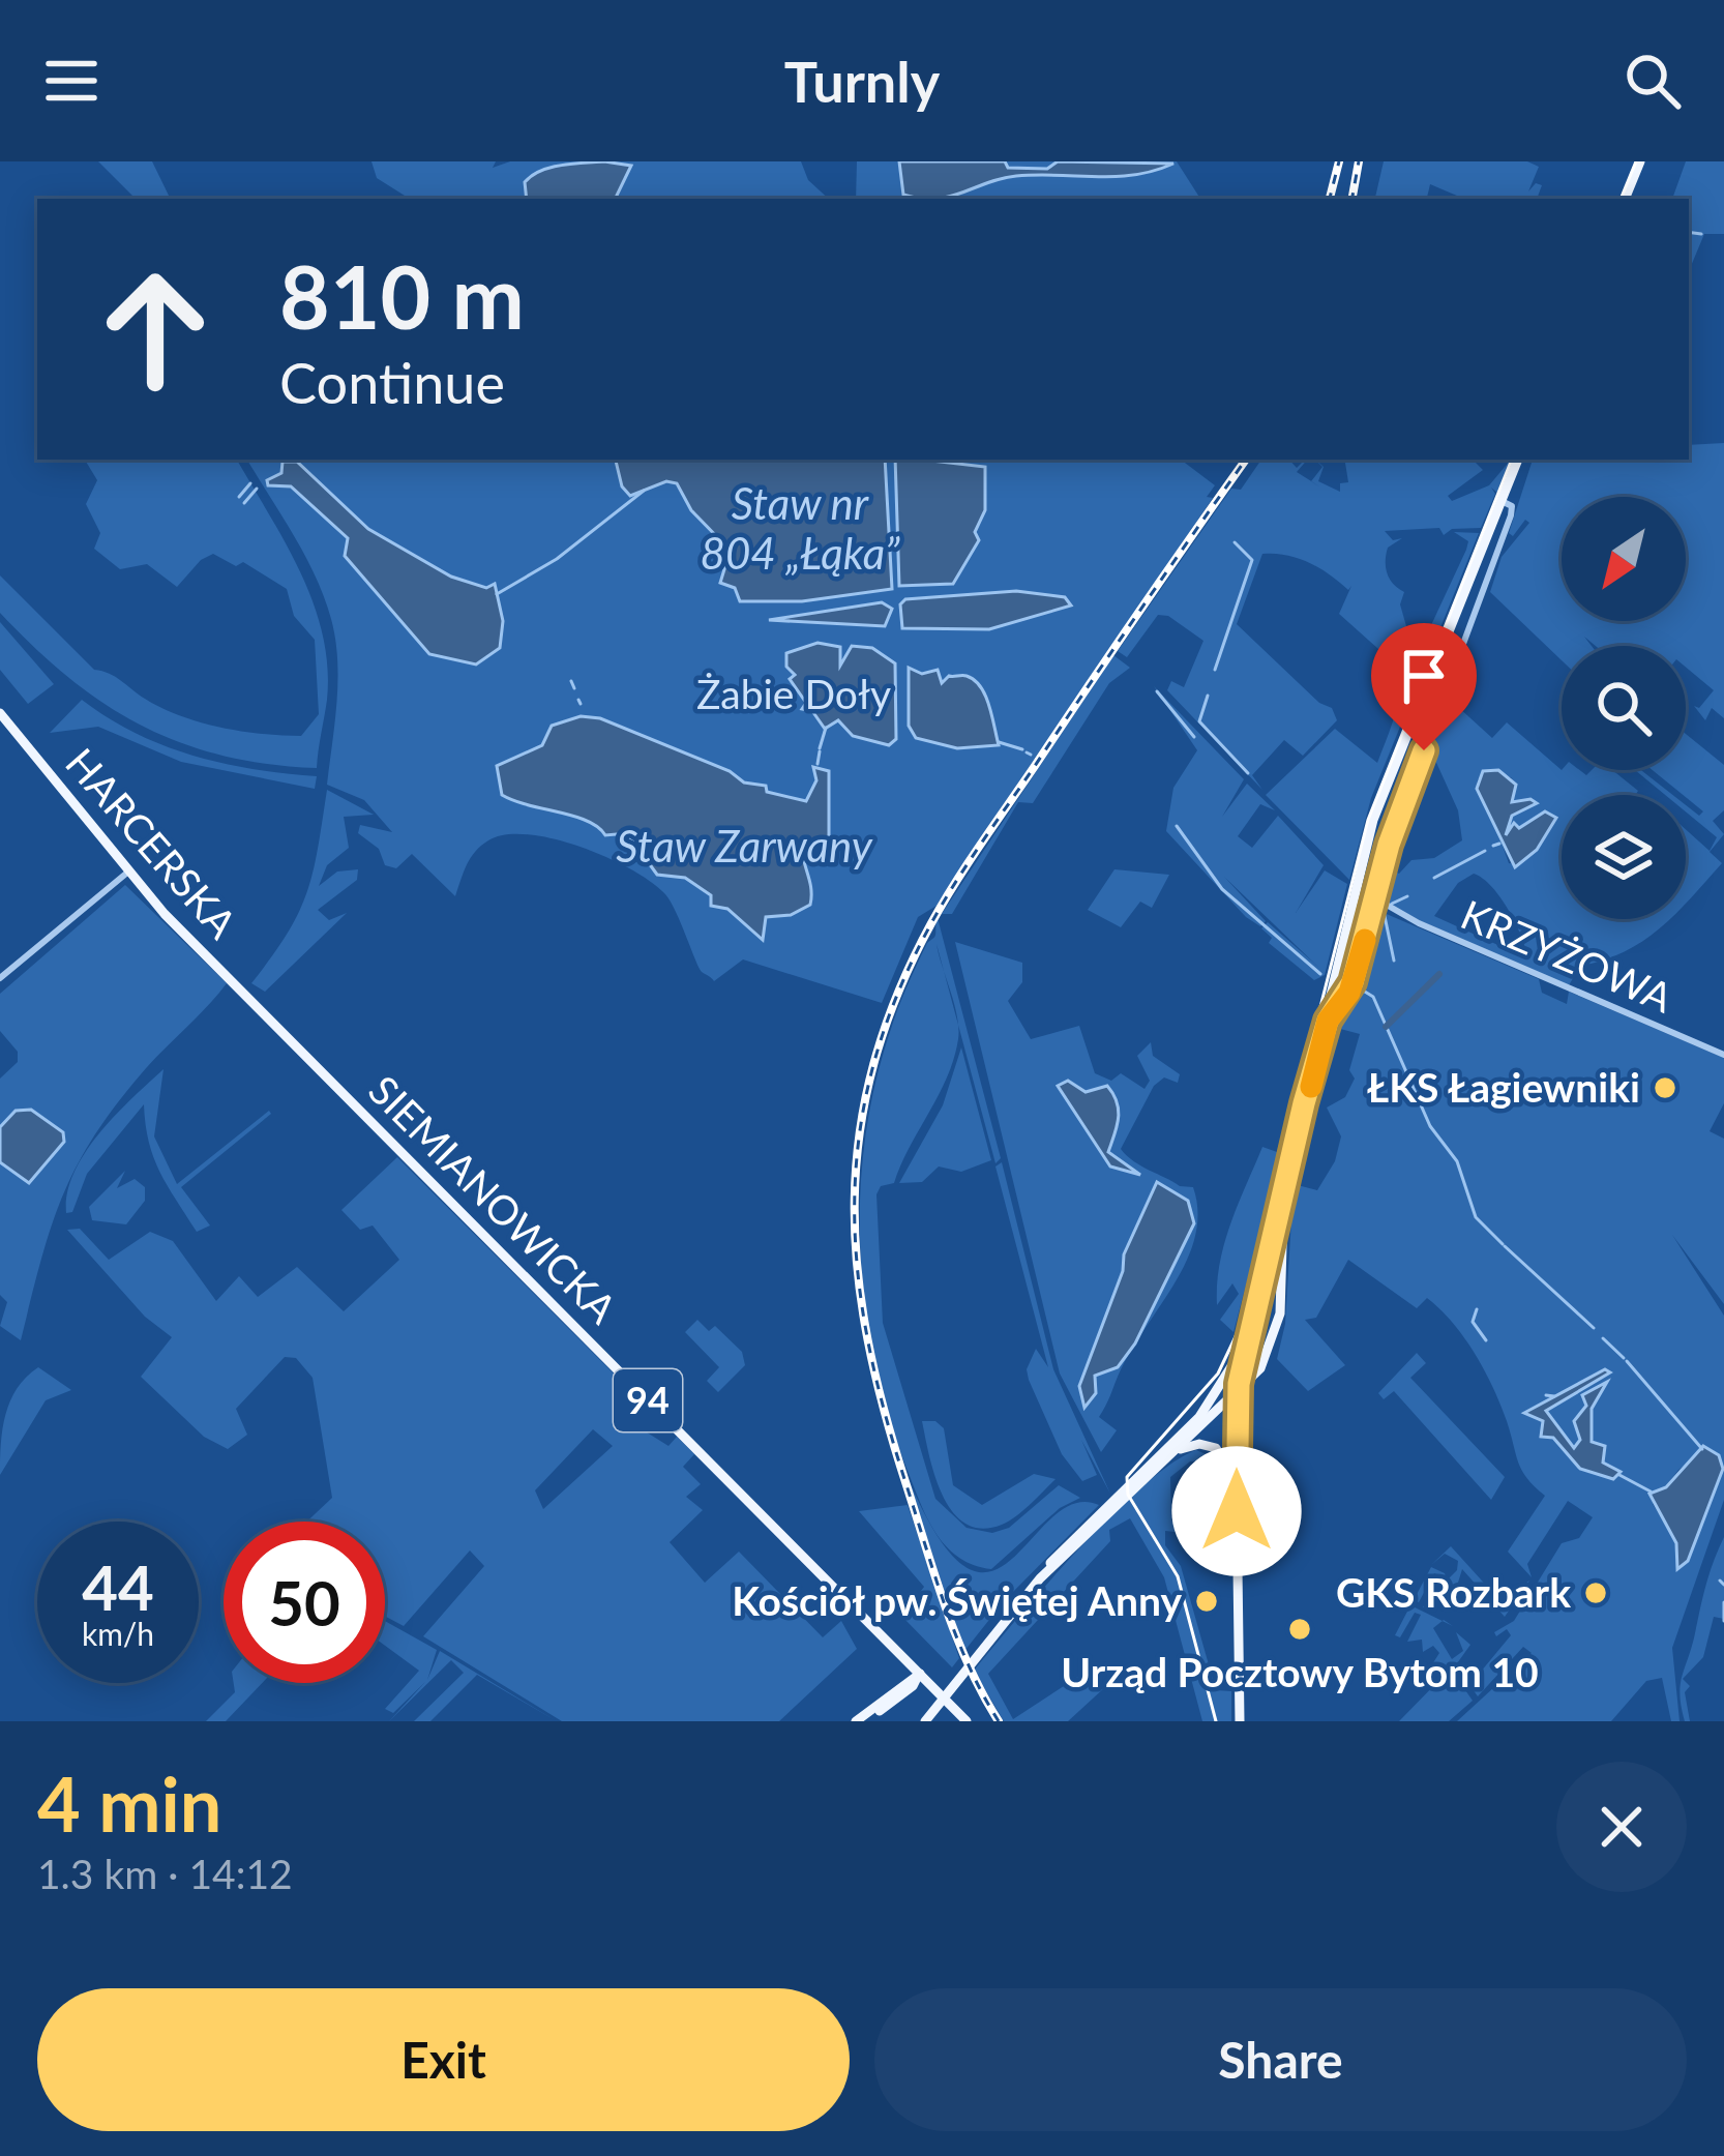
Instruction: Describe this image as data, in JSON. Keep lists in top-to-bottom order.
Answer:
{
  "streets": {
    "main road": ["HARCERSKA", "SIEMIANOWICKA", "94"],
    "street": ["KRZYŻOWA"]
  },
  "crossings": [
    ["HARCERSKA", "SIEMIANOWICKA"]
  ],
  "water": ["Staw nr 804 „Łąka”", "Staw Zarwany"],
  "parks": ["Żabie Doły"],
  "places": [
    "ŁKS Łagiewniki",
    "GKS Rozbark",
    "Kościół pw. Świętej Anny",
    "Urząd Pocztowy Bytom 10"
  ],
  "north": "bottom left",
  "page": {
    "header": "Turnly",
    "turn": ["810 m", "Continue"],
    "speed": "44 km/h",
    "limit": "50",
    "heading": ["4 min", "1.3 km · 14:12"],
    "buttons": ["Exit", "Share"]
  }
}
